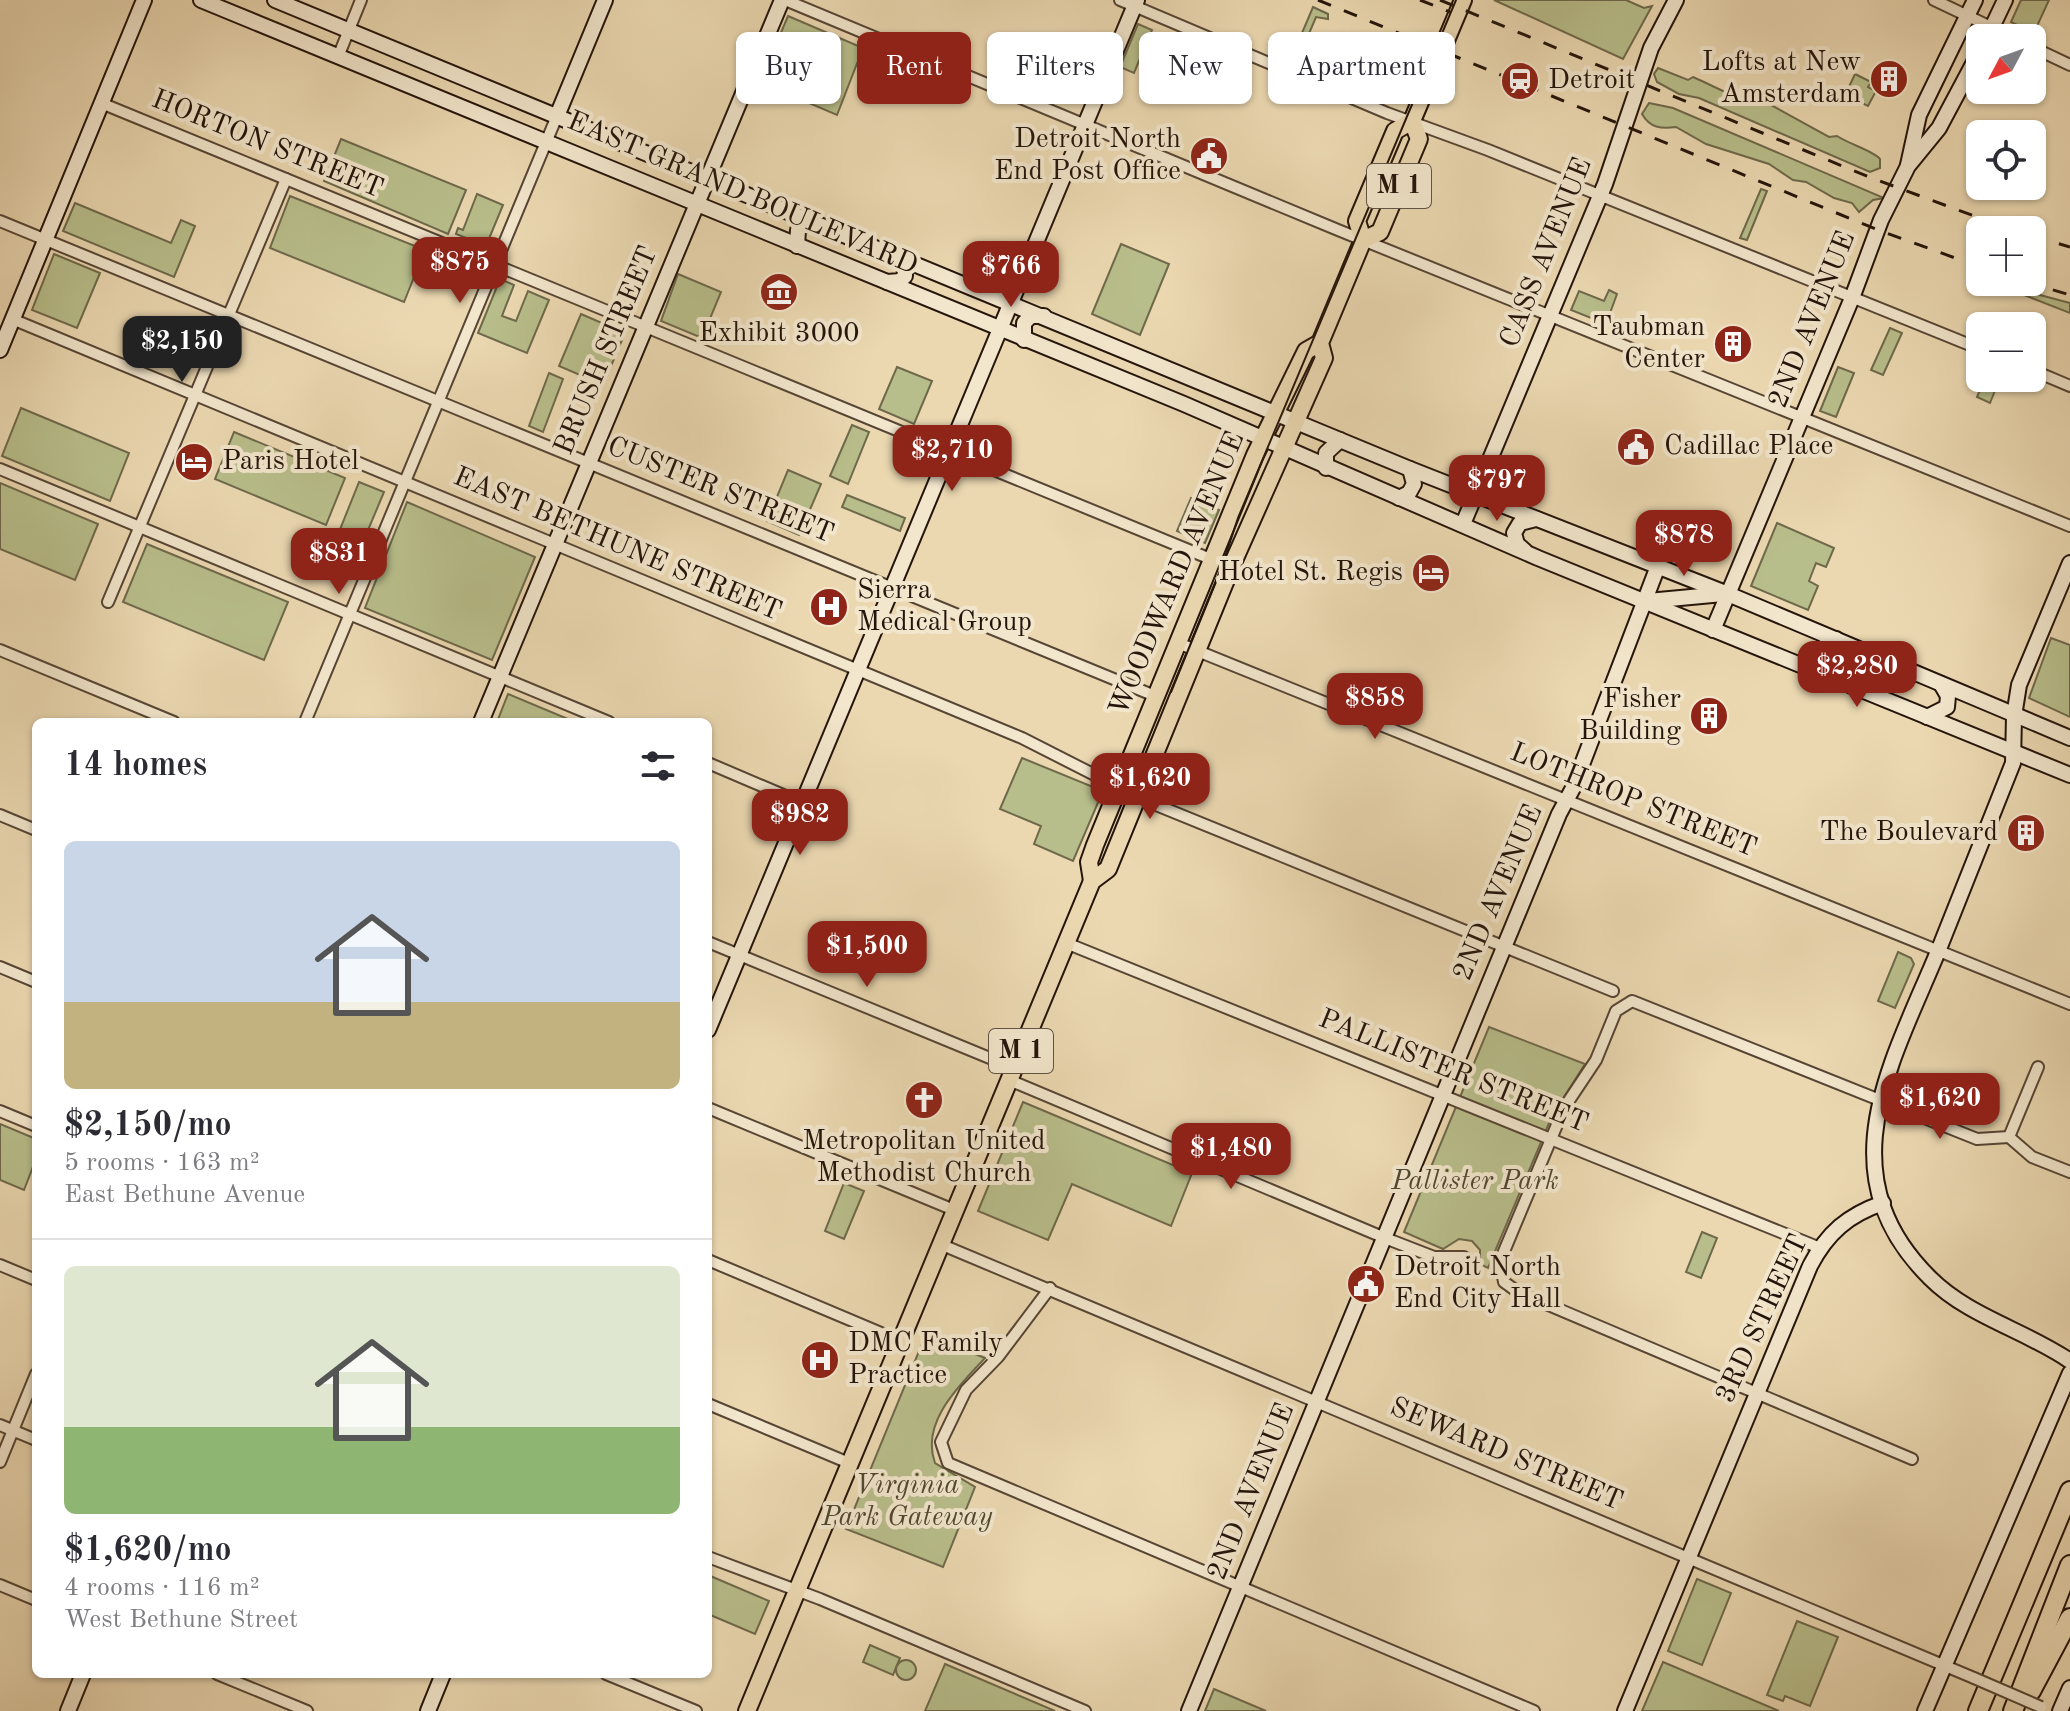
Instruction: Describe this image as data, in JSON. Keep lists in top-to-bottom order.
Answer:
{
  "streets": {
    "main road": ["M 1", "WOODWARD AVENUE"],
    "street": [
      "HORTON STREET",
      "EAST GRAND BOULEVARD",
      "CASS AVENUE",
      "2ND AVENUE",
      "BRUSH STREET",
      "CUSTER STREET",
      "EAST BETHUNE STREET",
      "LOTHROP STREET",
      "PALLISTER STREET",
      "3RD STREET",
      "SEWARD STREET"
    ]
  },
  "crossings": [
    ["HORTON STREET", "BRUSH STREET"],
    ["HORTON STREET", "WOODWARD AVENUE"],
    ["EAST GRAND BOULEVARD", "CASS AVENUE"],
    ["EAST GRAND BOULEVARD", "2ND AVENUE"],
    ["EAST GRAND BOULEVARD", "BRUSH STREET"],
    ["EAST GRAND BOULEVARD", "WOODWARD AVENUE"],
    ["2ND AVENUE", "EAST BETHUNE STREET"],
    ["2ND AVENUE", "LOTHROP STREET"],
    ["2ND AVENUE", "PALLISTER STREET"],
    ["2ND AVENUE", "SEWARD STREET"],
    ["BRUSH STREET", "CUSTER STREET"],
    ["BRUSH STREET", "EAST BETHUNE STREET"],
    ["CUSTER STREET", "WOODWARD AVENUE"],
    ["EAST BETHUNE STREET", "WOODWARD AVENUE"],
    ["WOODWARD AVENUE", "LOTHROP STREET"],
    ["WOODWARD AVENUE", "PALLISTER STREET"],
    ["WOODWARD AVENUE", "SEWARD STREET"],
    ["PALLISTER STREET", "3RD STREET"],
    ["3RD STREET", "SEWARD STREET"]
  ],
  "parks": ["Pallister Park", "Virginia Park Gateway"],
  "places": {
    "building": [
      "Lofts at New Amsterdam",
      "Taubman Center",
      "Fisher Building",
      "The Boulevard"
    ],
    "station": ["Detroit"],
    "public building": ["Detroit North End Post Office", "Cadillac Place", "Detroit North End City Hall"],
    "museum": ["Exhibit 3000"],
    "hotel": ["Paris Hotel", "Hotel St. Regis"],
    "hospital": ["Sierra Medical Group", "DMC Family Practice"],
    "church": ["Metropolitan United Methodist Church"]
  },
  "north": "bottom left",
  "page": {
    "map_buttons": ["+", "−"],
    "chip": [
      "Buy",
      "Rent",
      "Filters",
      "New",
      "Apartment"
    ],
    "price": [
      "$875",
      "$766",
      "$2,150",
      "$2,710",
      "$797",
      "$878",
      "$831",
      "$2,280",
      "$858",
      "$1,620",
      "$982",
      "$1,500",
      "$1,620",
      "$1,480"
    ],
    "heading": "14 homes",
    "list": [
      {
        "name": "$2,150/mo",
        "note": "5 rooms · 163 m² · East Bethune Avenue"
      },
      {
        "name": "$1,620/mo",
        "note": "4 rooms · 116 m² · West Bethune Street"
      }
    ]
  }
}
